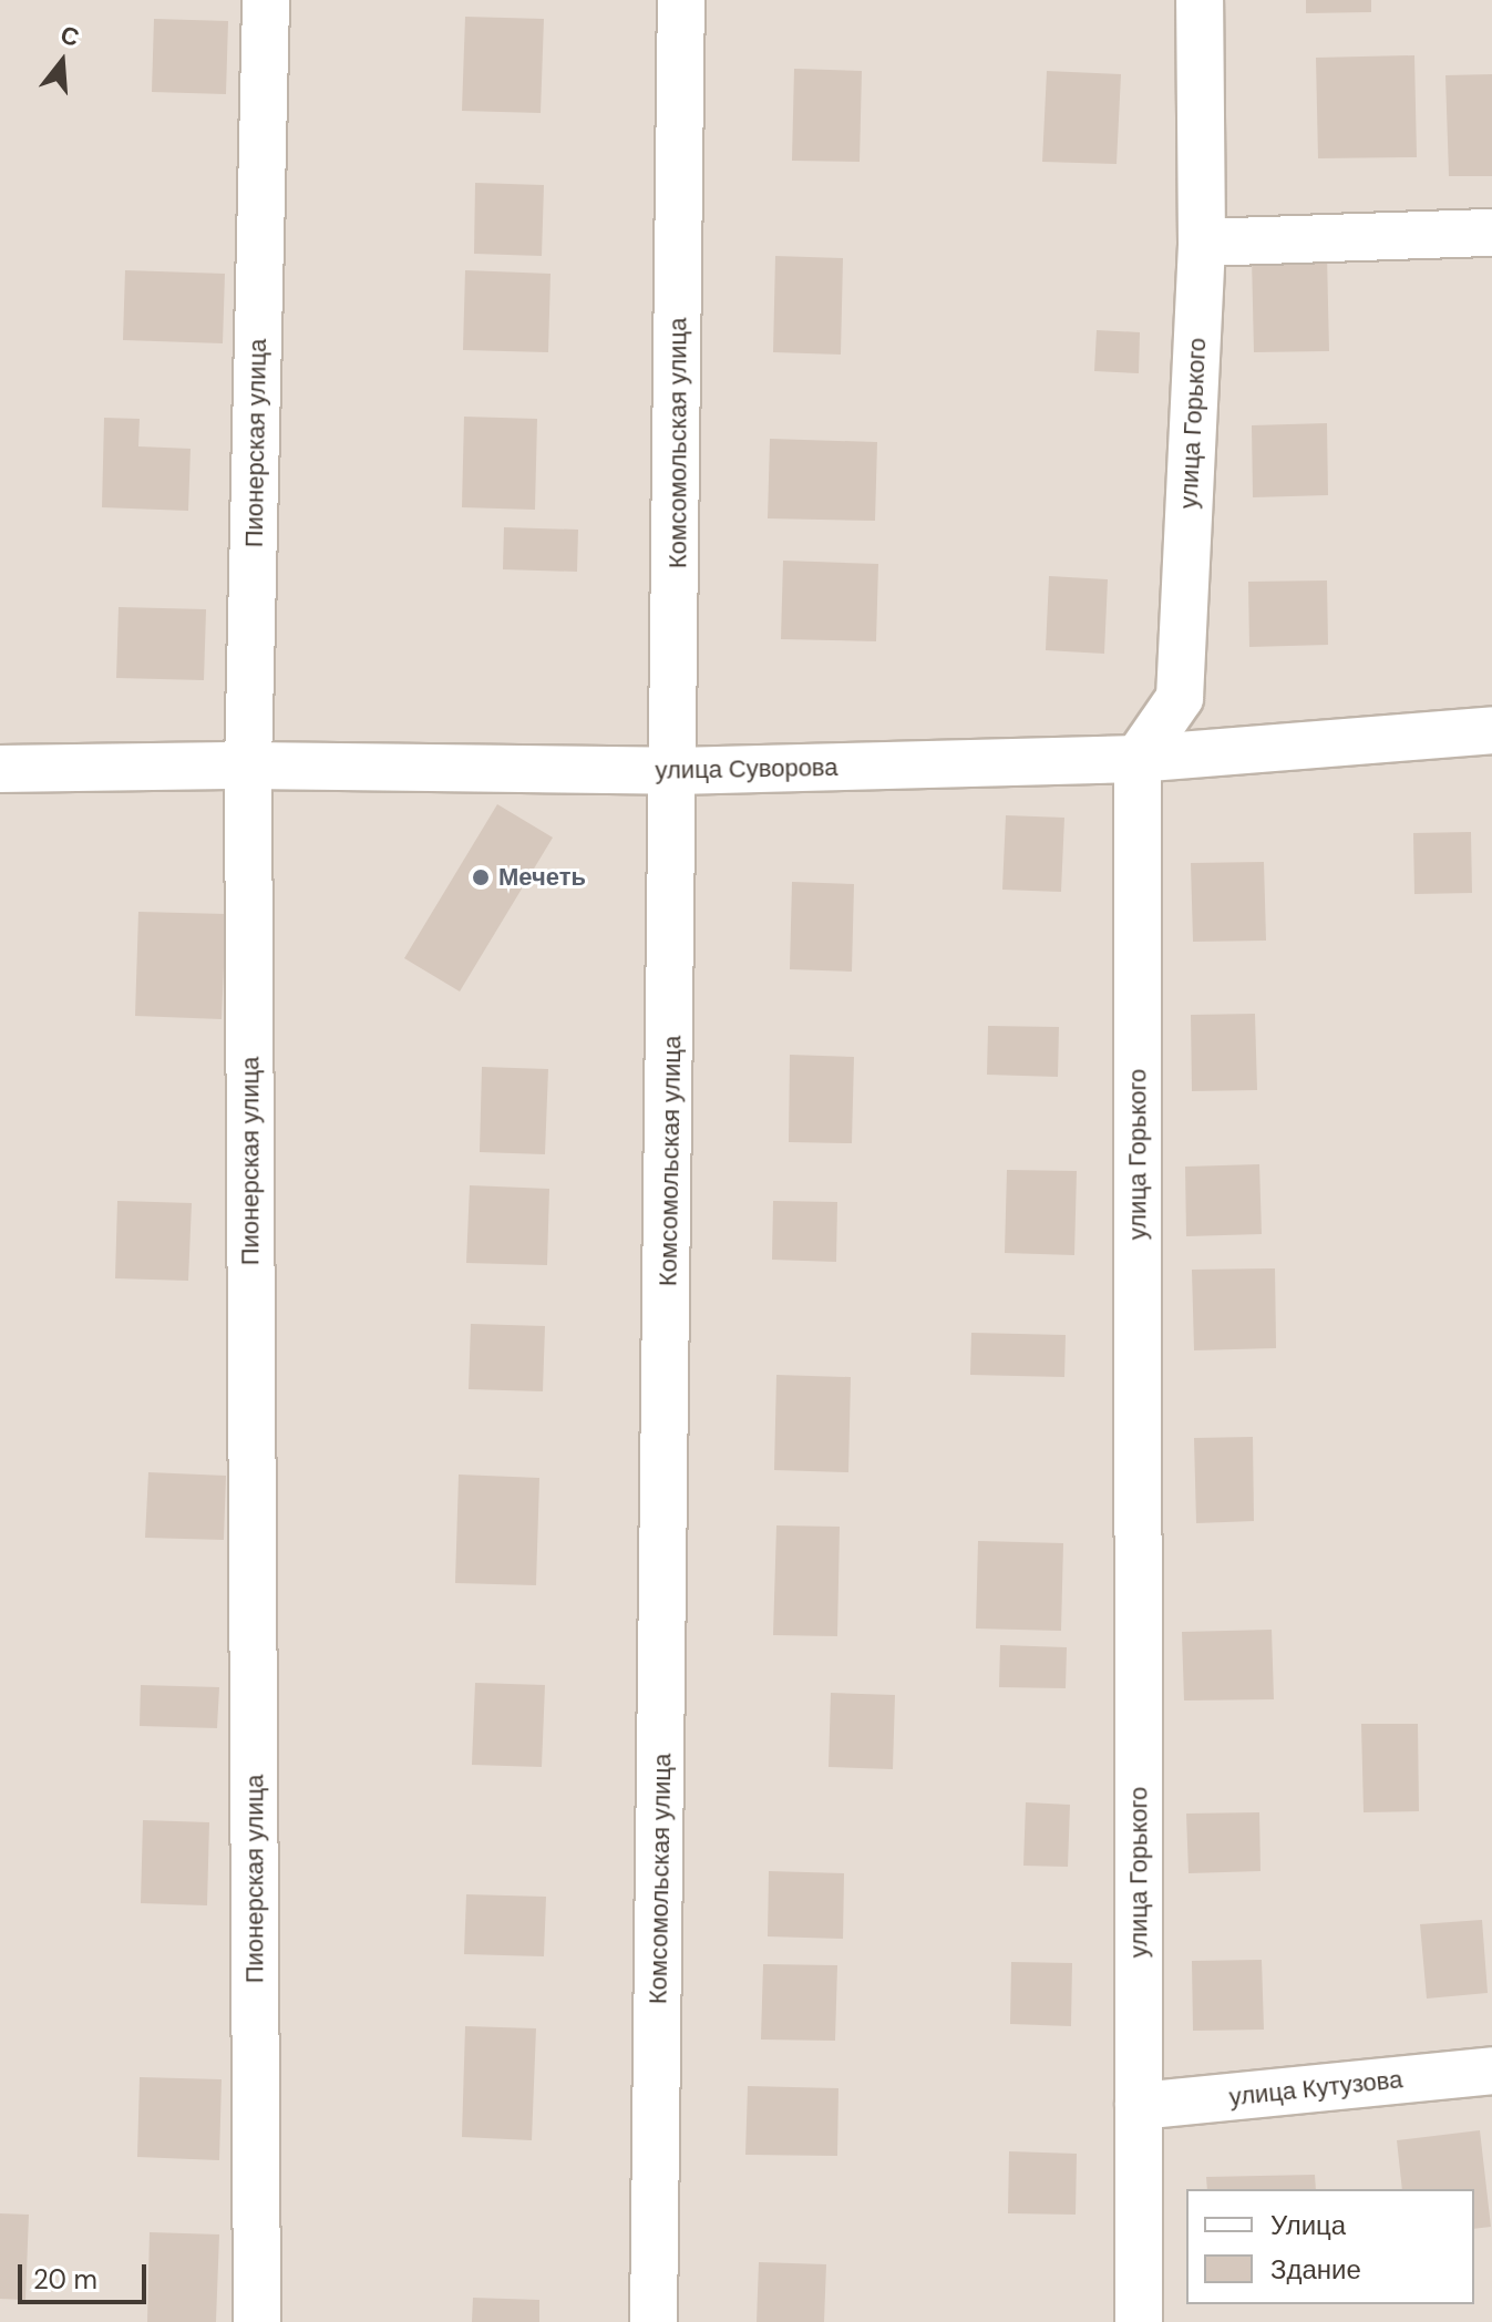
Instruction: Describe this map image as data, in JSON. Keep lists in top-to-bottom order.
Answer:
{
  "streets": {
    "street": [
      "улица Горького",
      "Пионерская улица",
      "Комсомольская улица",
      "улица Суворова",
      "улица Кутузова"
    ]
  },
  "crossings": [
    ["улица Горького", "улица Суворова"],
    ["улица Горького", "улица Кутузова"],
    ["Пионерская улица", "улица Суворова"],
    ["Комсомольская улица", "улица Суворова"]
  ],
  "places": ["Мечеть"],
  "legend": ["Улица", "Здание"],
  "scale_bar": "20 m",
  "north": "top"
}
